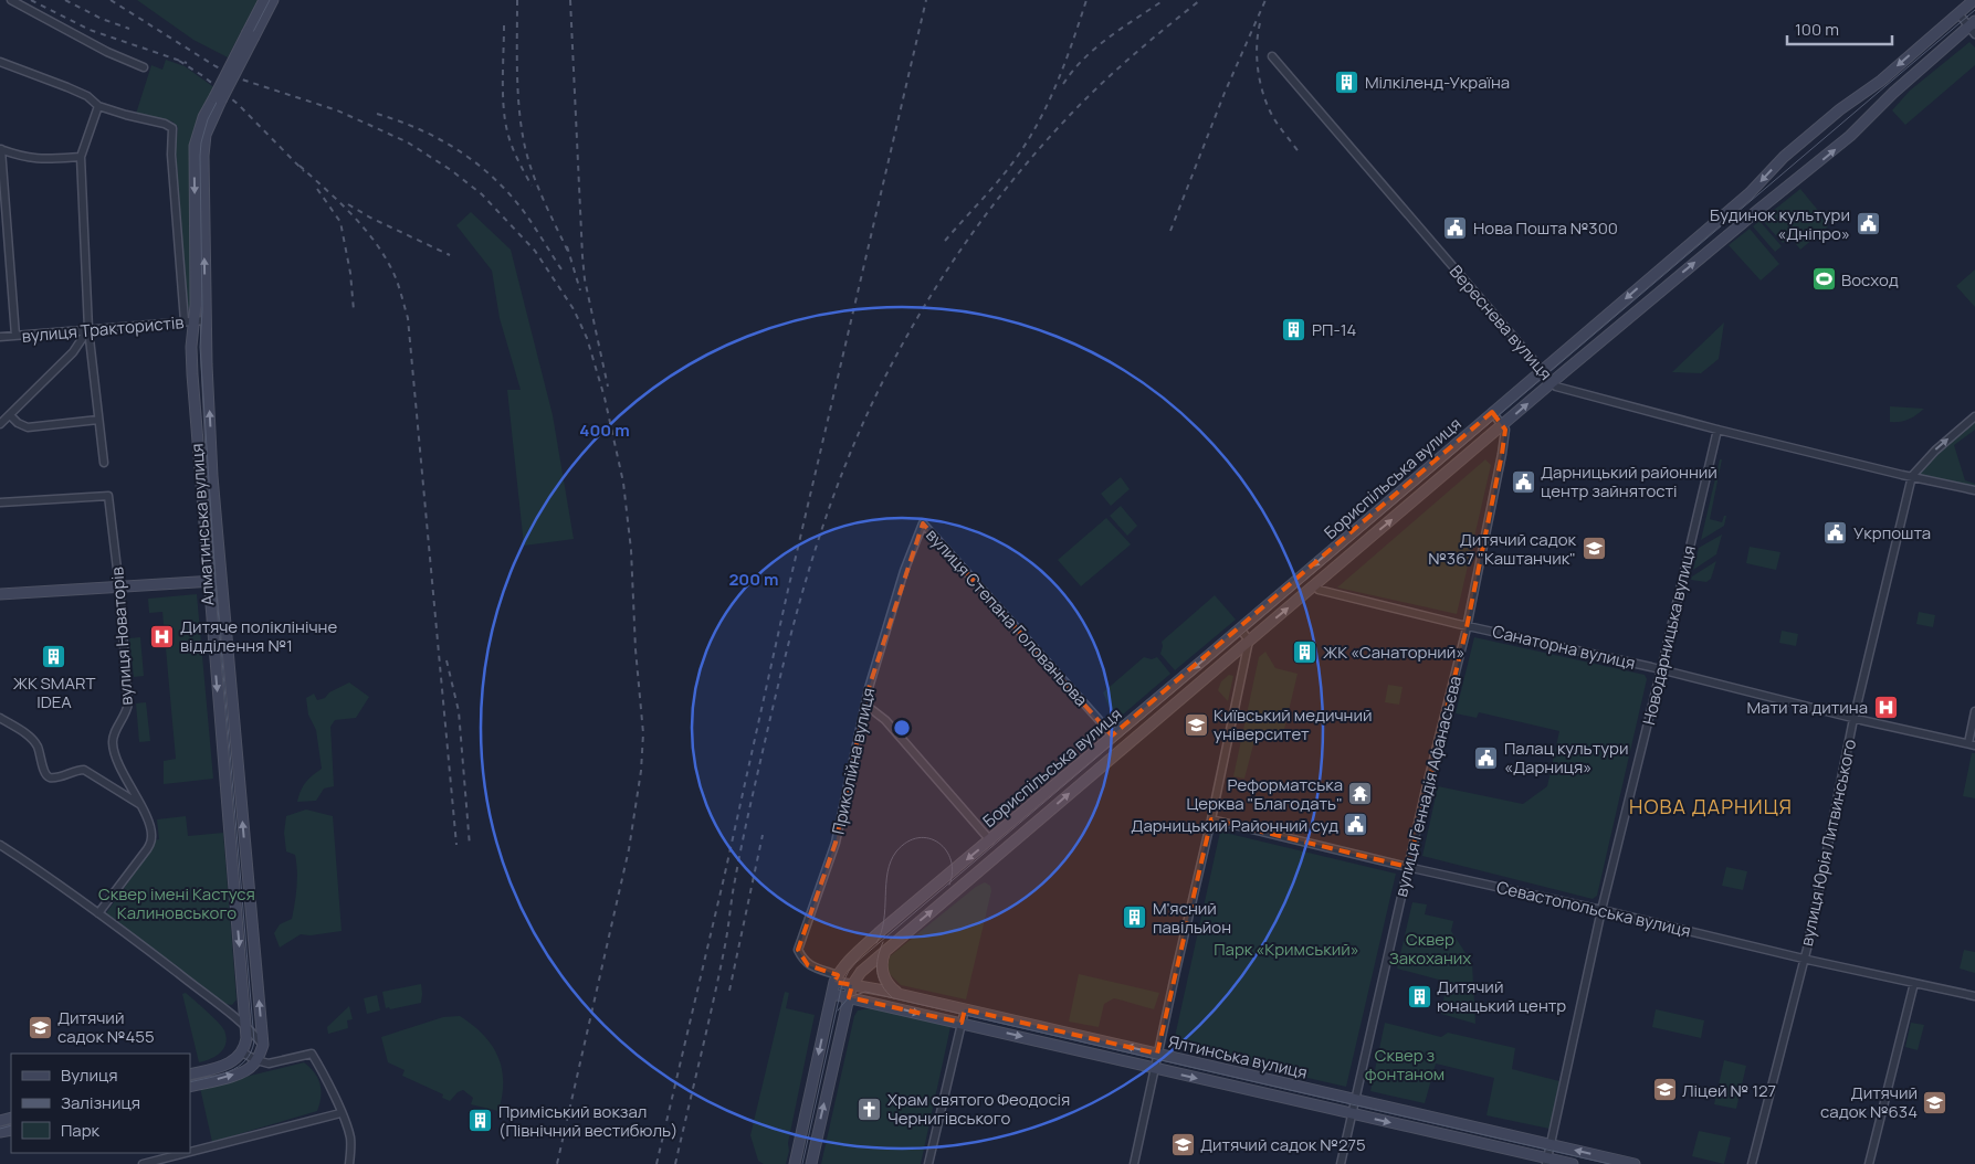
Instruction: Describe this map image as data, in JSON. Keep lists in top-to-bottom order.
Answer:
{
  "streets": {
    "street": [
      "Вереснева вулиця",
      "вулиця Трактористів",
      "Бориспільська вулиця",
      "Алматинська вулиця",
      "вулиця Степана Голованьова",
      "Новодарницька вулиця",
      "вулиця Новаторів",
      "Санаторна вулиця",
      "Приколійна вулиця",
      "вулиця Геннадія Афанасьєва",
      "вулиця Юрія Литвинського",
      "Севастопольська вулиця",
      "Ялтинська вулиця"
    ]
  },
  "crossings": [
    ["Вереснева вулиця", "Бориспільська вулиця"],
    ["Вереснева вулиця", "Новодарницька вулиця"],
    ["Вереснева вулиця", "вулиця Юрія Литвинського"],
    ["вулиця Трактористів", "Алматинська вулиця"],
    ["Бориспільська вулиця", "вулиця Степана Голованьова"],
    ["Бориспільська вулиця", "Санаторна вулиця"],
    ["Бориспільська вулиця", "Приколійна вулиця"],
    ["Бориспільська вулиця", "вулиця Геннадія Афанасьєва"],
    ["Бориспільська вулиця", "Ялтинська вулиця"],
    ["вулиця Степана Голованьова", "Приколійна вулиця"],
    ["Новодарницька вулиця", "Санаторна вулиця"],
    ["Новодарницька вулиця", "Севастопольська вулиця"],
    ["Новодарницька вулиця", "Ялтинська вулиця"],
    ["Санаторна вулиця", "вулиця Геннадія Афанасьєва"],
    ["Санаторна вулиця", "вулиця Юрія Литвинського"],
    ["Приколійна вулиця", "Ялтинська вулиця"],
    ["вулиця Геннадія Афанасьєва", "Севастопольська вулиця"],
    ["вулиця Геннадія Афанасьєва", "Ялтинська вулиця"],
    ["вулиця Юрія Литвинського", "Севастопольська вулиця"]
  ],
  "districts": ["НОВА ДАРНИЦЯ"],
  "parks": [
    "Сквер імені Кастуся Калиновського",
    "Сквер Закоханих",
    "Парк «Кримський»",
    "Сквер з фонтаном"
  ],
  "places": {
    "building": [
      "Мілкіленд-Україна",
      "РП-14",
      "ЖК «Санаторний»",
      "ЖК SMART IDEA",
      "М'ясний павільйон",
      "Дитячий юнацький центр",
      "Приміський вокзал (Північний вестибюль)"
    ],
    "public building": [
      "Будинок культури «Дніпро»",
      "Нова Пошта №300",
      "Дарницький районний центр зайнятості",
      "Укрпошта",
      "Палац культури «Дарниця»",
      "Дарницький Районний суд"
    ],
    "sports": ["Восход"],
    "school or university": [
      "Дитячий садок №367 \"Каштанчик\"",
      "Київський медичний університет",
      "Дитячий садок №455",
      "Ліцей № 127",
      "Дитячий садок №634",
      "Дитячий садок №275"
    ],
    "hospital": ["Дитяче поліклінічне відділення №1", "Мати та дитина"],
    "temple": ["Реформатська Церква \"Благодать\""],
    "church": ["Храм святого Феодосія Чернигівського"]
  },
  "legend": ["Вулиця", "Залізниця", "Парк"],
  "scale_bar": "100 m",
  "rings": ["400 m", "200 m"]
}
